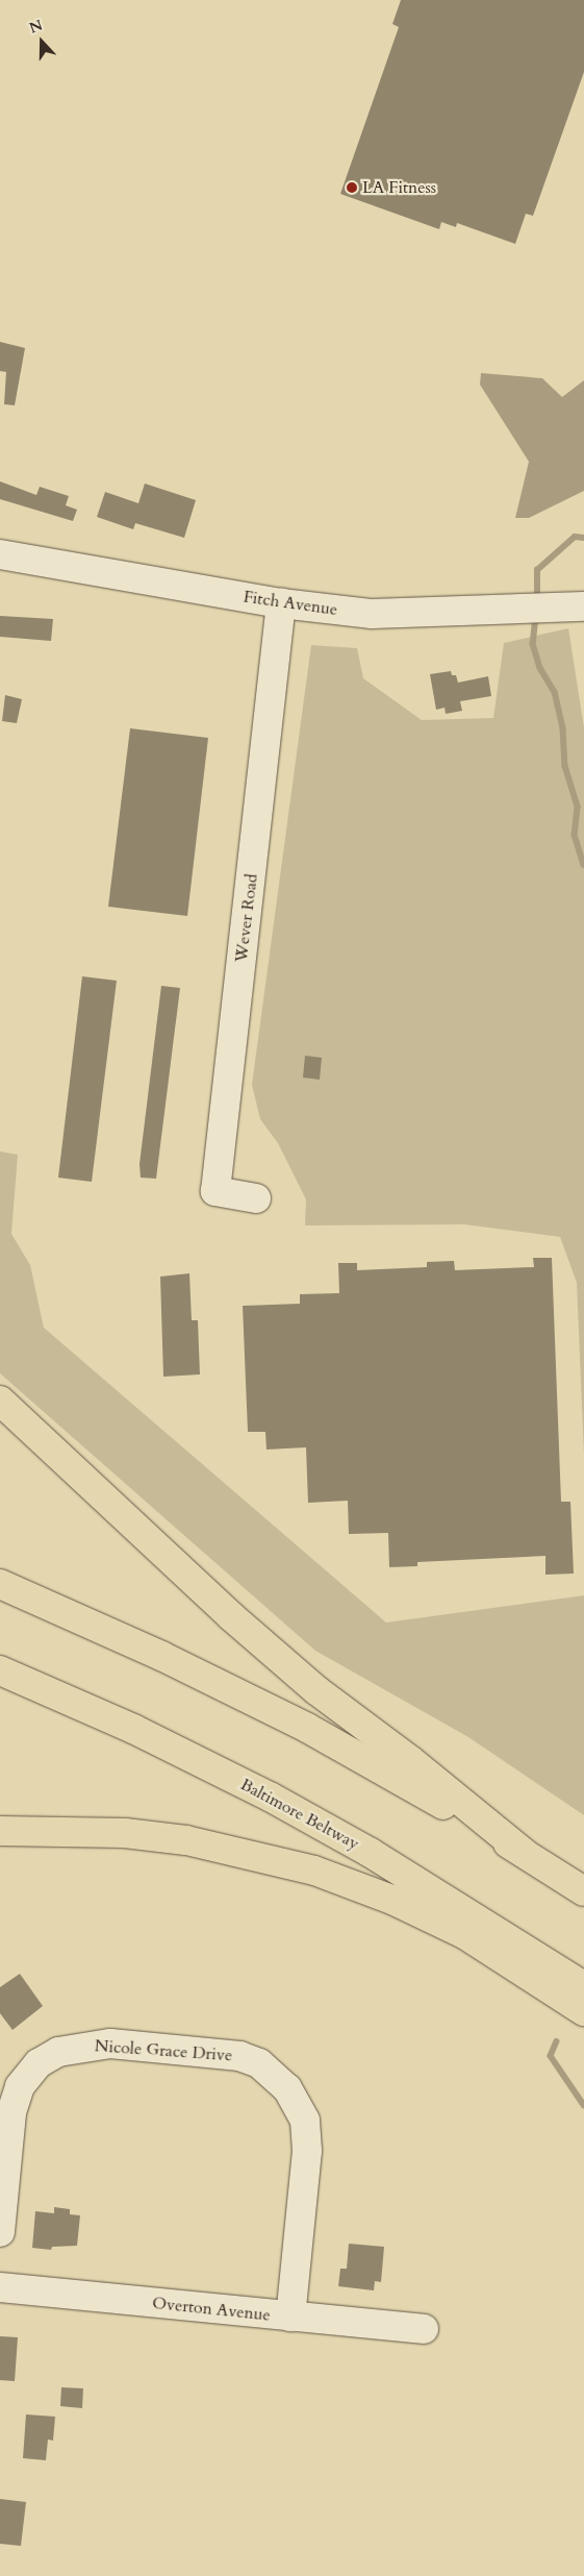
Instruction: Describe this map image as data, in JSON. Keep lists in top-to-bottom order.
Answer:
{
  "streets": {
    "highway": ["Baltimore Beltway"],
    "street": [
      "Fitch Avenue",
      "Wever Road",
      "Nicole Grace Drive",
      "Overton Avenue"
    ]
  },
  "crossings": [
    ["Fitch Avenue", "Wever Road"],
    ["Nicole Grace Drive", "Overton Avenue"]
  ],
  "places": ["LA Fitness"],
  "north": "top"
}
